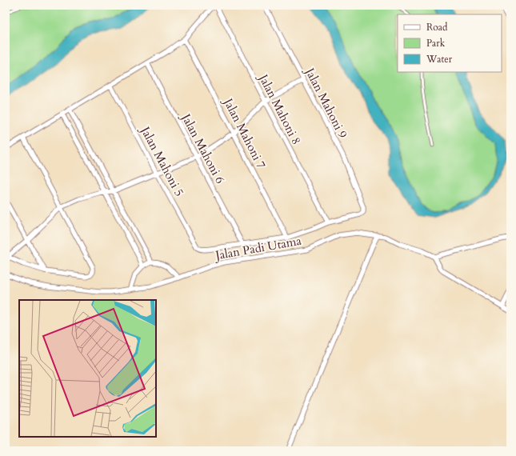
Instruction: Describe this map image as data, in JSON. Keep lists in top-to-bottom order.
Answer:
{
  "streets": {
    "street": [
      "Jalan Mahoni 9",
      "Jalan Mahoni 8",
      "Jalan Mahoni 7",
      "Jalan Mahoni 6",
      "Jalan Mahoni 5",
      "Jalan Padi Utama"
    ]
  },
  "crossings": [
    ["Jalan Mahoni 9", "Jalan Mahoni 8"],
    ["Jalan Mahoni 6", "Jalan Mahoni 5"]
  ],
  "legend": ["Road", "Park", "Water"]
}
